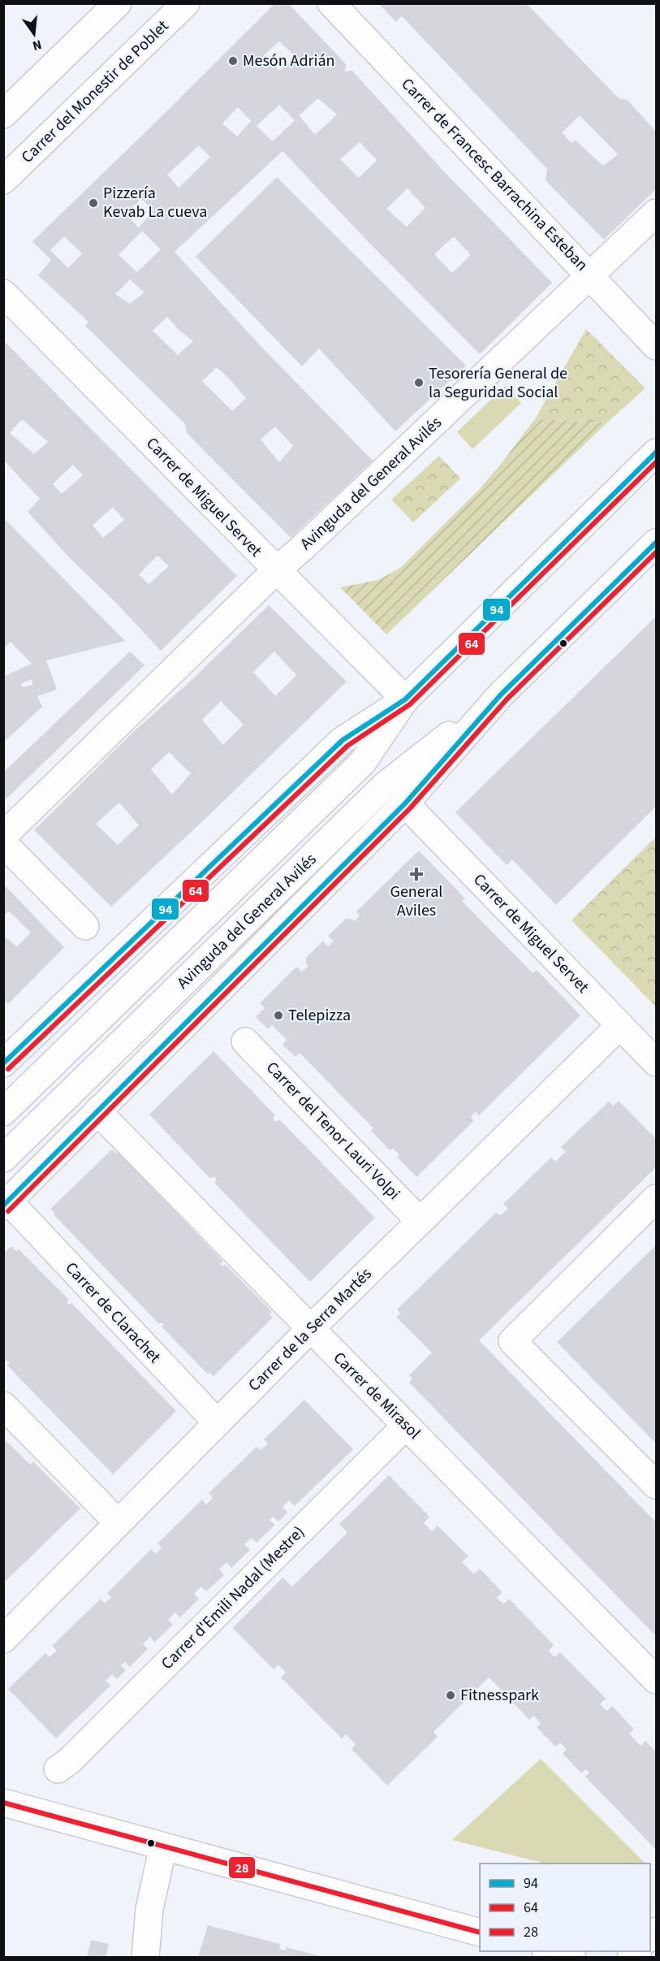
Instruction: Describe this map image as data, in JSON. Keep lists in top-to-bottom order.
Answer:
{
  "streets": {
    "street": [
      "Carrer del Monestir de Poblet",
      "Carrer de Francesc Barrachina Esteban",
      "Avinguda del General Avilés",
      "Carrer de Miguel Servet",
      "Carrer del Tenor Lauri Volpi",
      "Carrer de Clarachet",
      "Carrer de la Serra Martés",
      "Carrer de Mirasol",
      "Carrer d'Emili Nadal (Mestre)"
    ]
  },
  "crossings": [
    ["Carrer de Francesc Barrachina Esteban", "Avinguda del General Avilés"],
    ["Avinguda del General Avilés", "Carrer de Miguel Servet"],
    ["Avinguda del General Avilés", "Carrer de Clarachet"],
    ["Avinguda del General Avilés", "Carrer de Mirasol"],
    ["Carrer de Miguel Servet", "Carrer de la Serra Martés"],
    ["Carrer del Tenor Lauri Volpi", "Carrer de la Serra Martés"],
    ["Carrer de Clarachet", "Carrer de la Serra Martés"],
    ["Carrer de la Serra Martés", "Carrer de Mirasol"],
    ["Carrer de Mirasol", "Carrer d'Emili Nadal (Mestre)"]
  ],
  "places": {
    "other": [
      "Mesón Adrián",
      "Pizzería Kevab La cueva",
      "Tesorería General de la Seguridad Social",
      "Telepizza",
      "Fitnesspark"
    ],
    "health": ["General Aviles"]
  },
  "lines": ["transit line 94", "transit line 64", "transit line 28"],
  "legend": ["94", "64", "28"],
  "north": "bottom"
}
